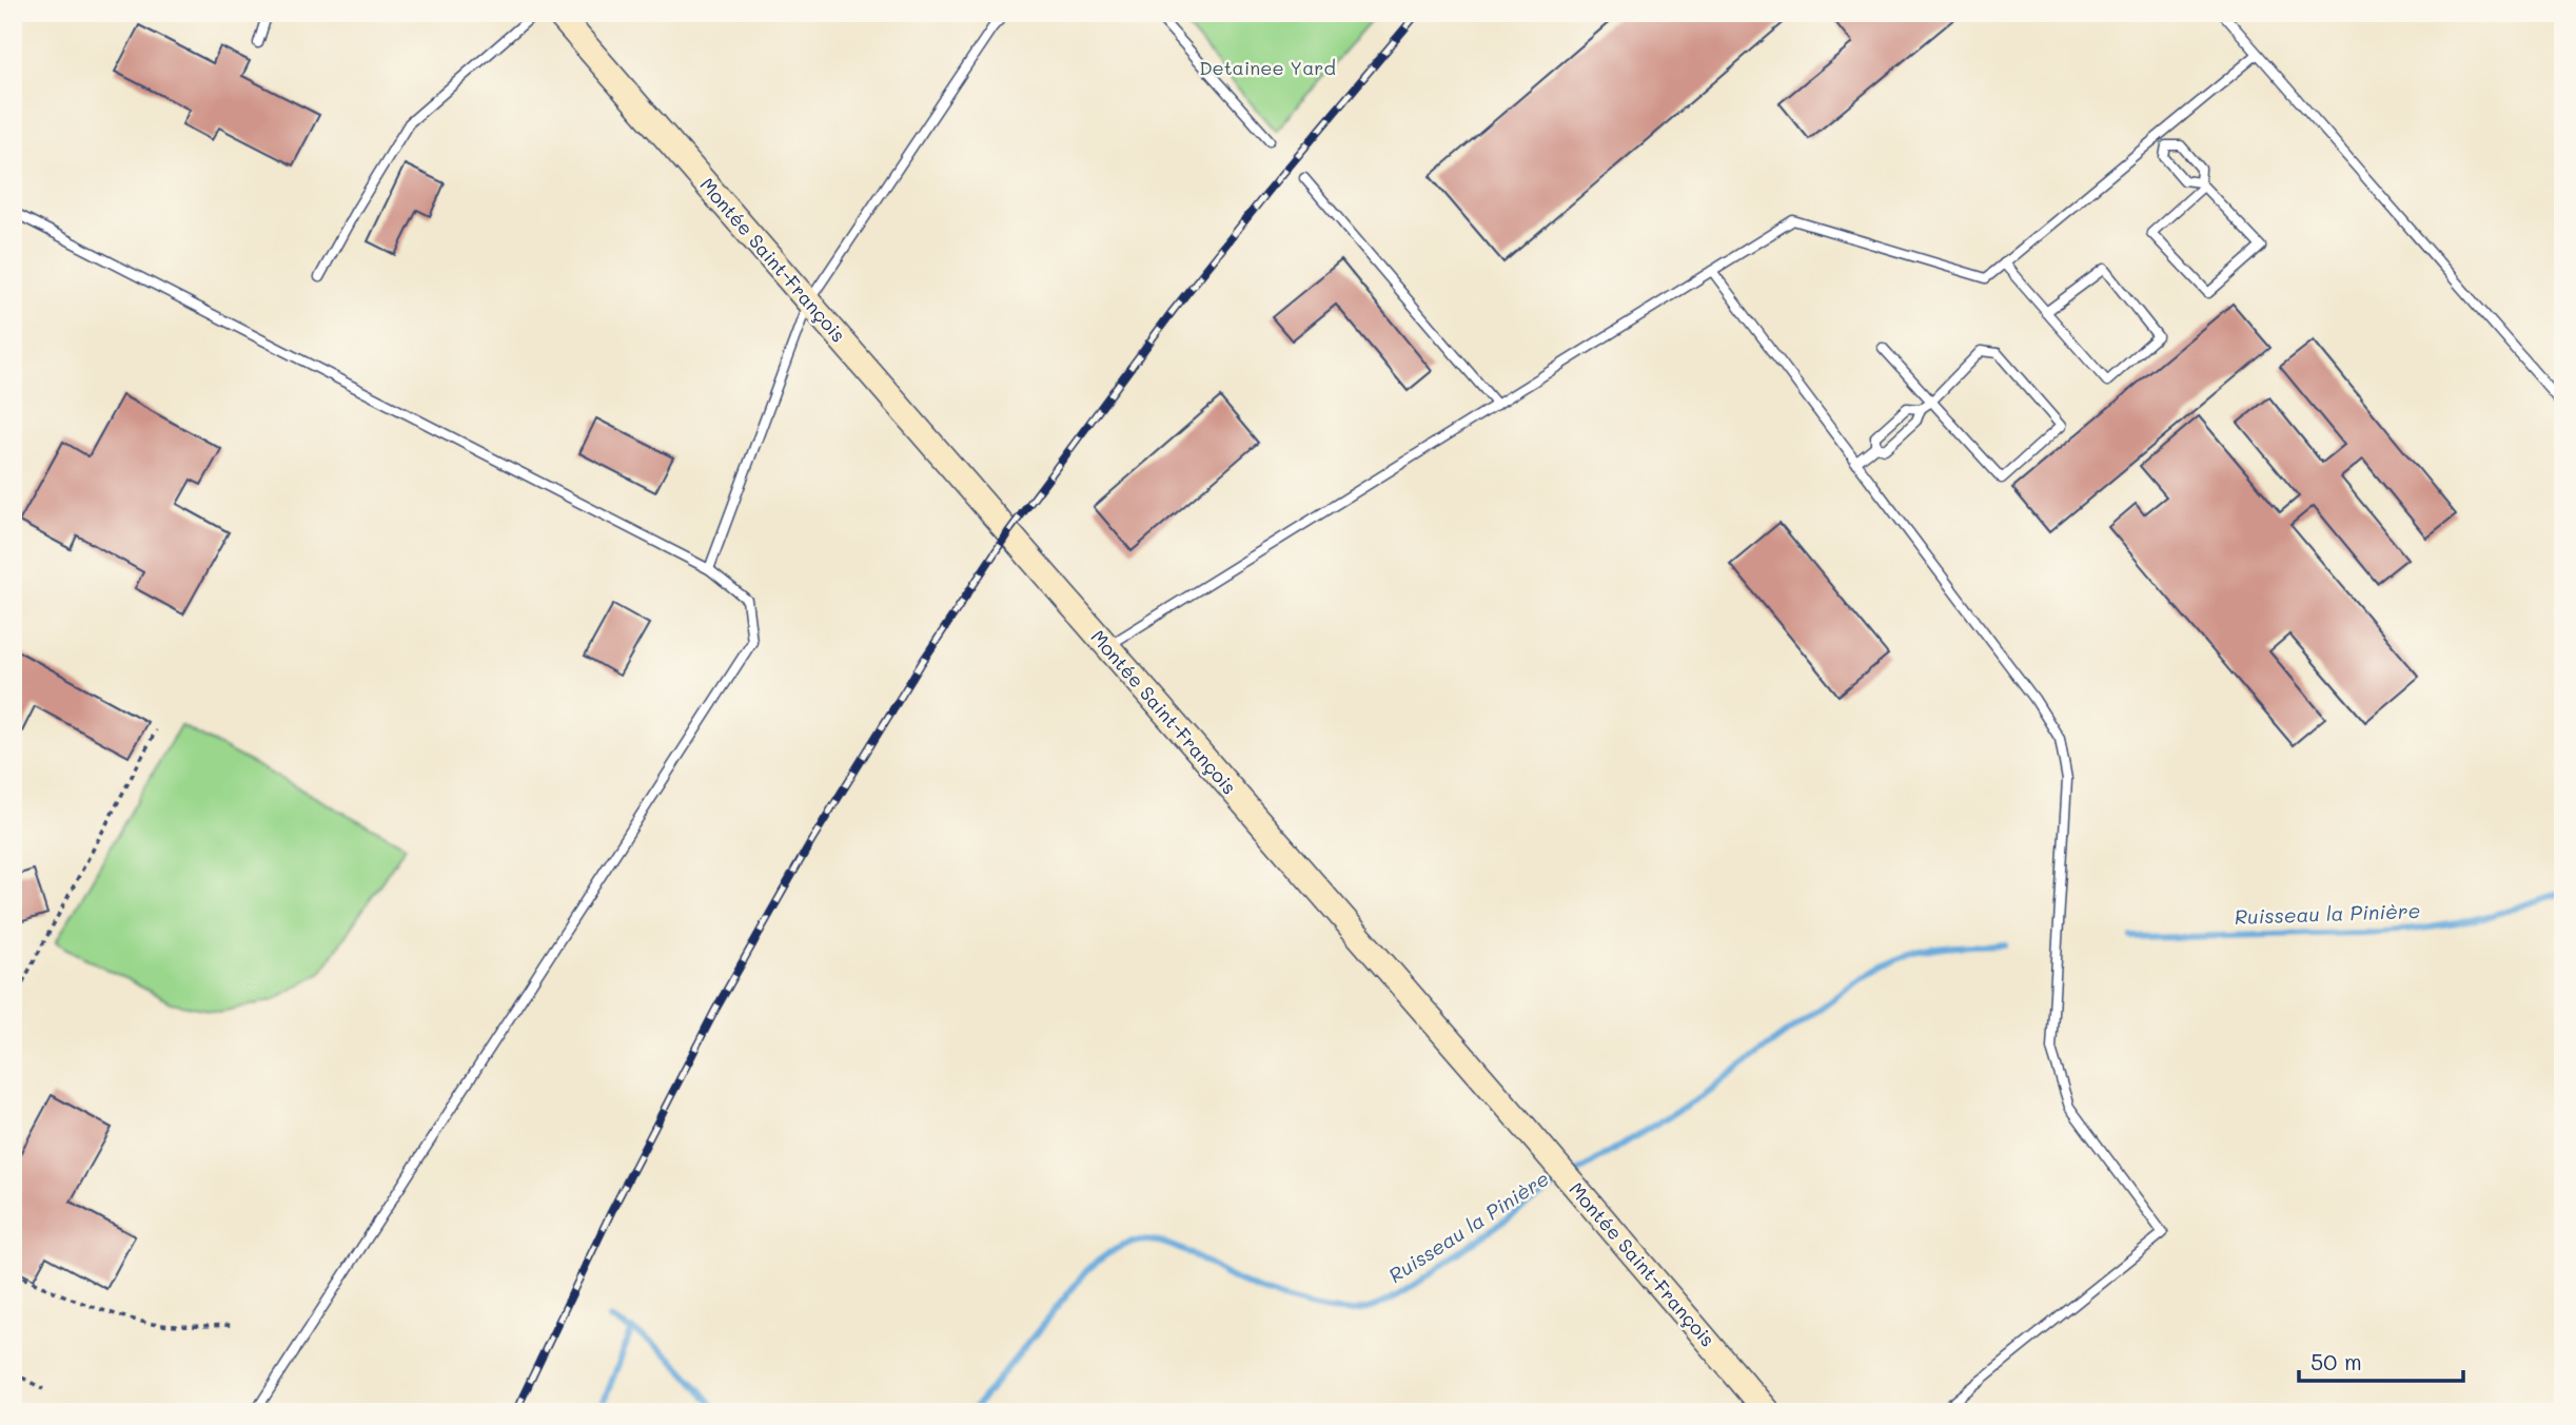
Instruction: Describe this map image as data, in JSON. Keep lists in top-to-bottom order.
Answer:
{
  "streets": {
    "street": ["Montée Saint-François"]
  },
  "water": ["Ruisseau la Pinière"],
  "parks": ["Detainee Yard"],
  "scale_bar": "50 m"
}
